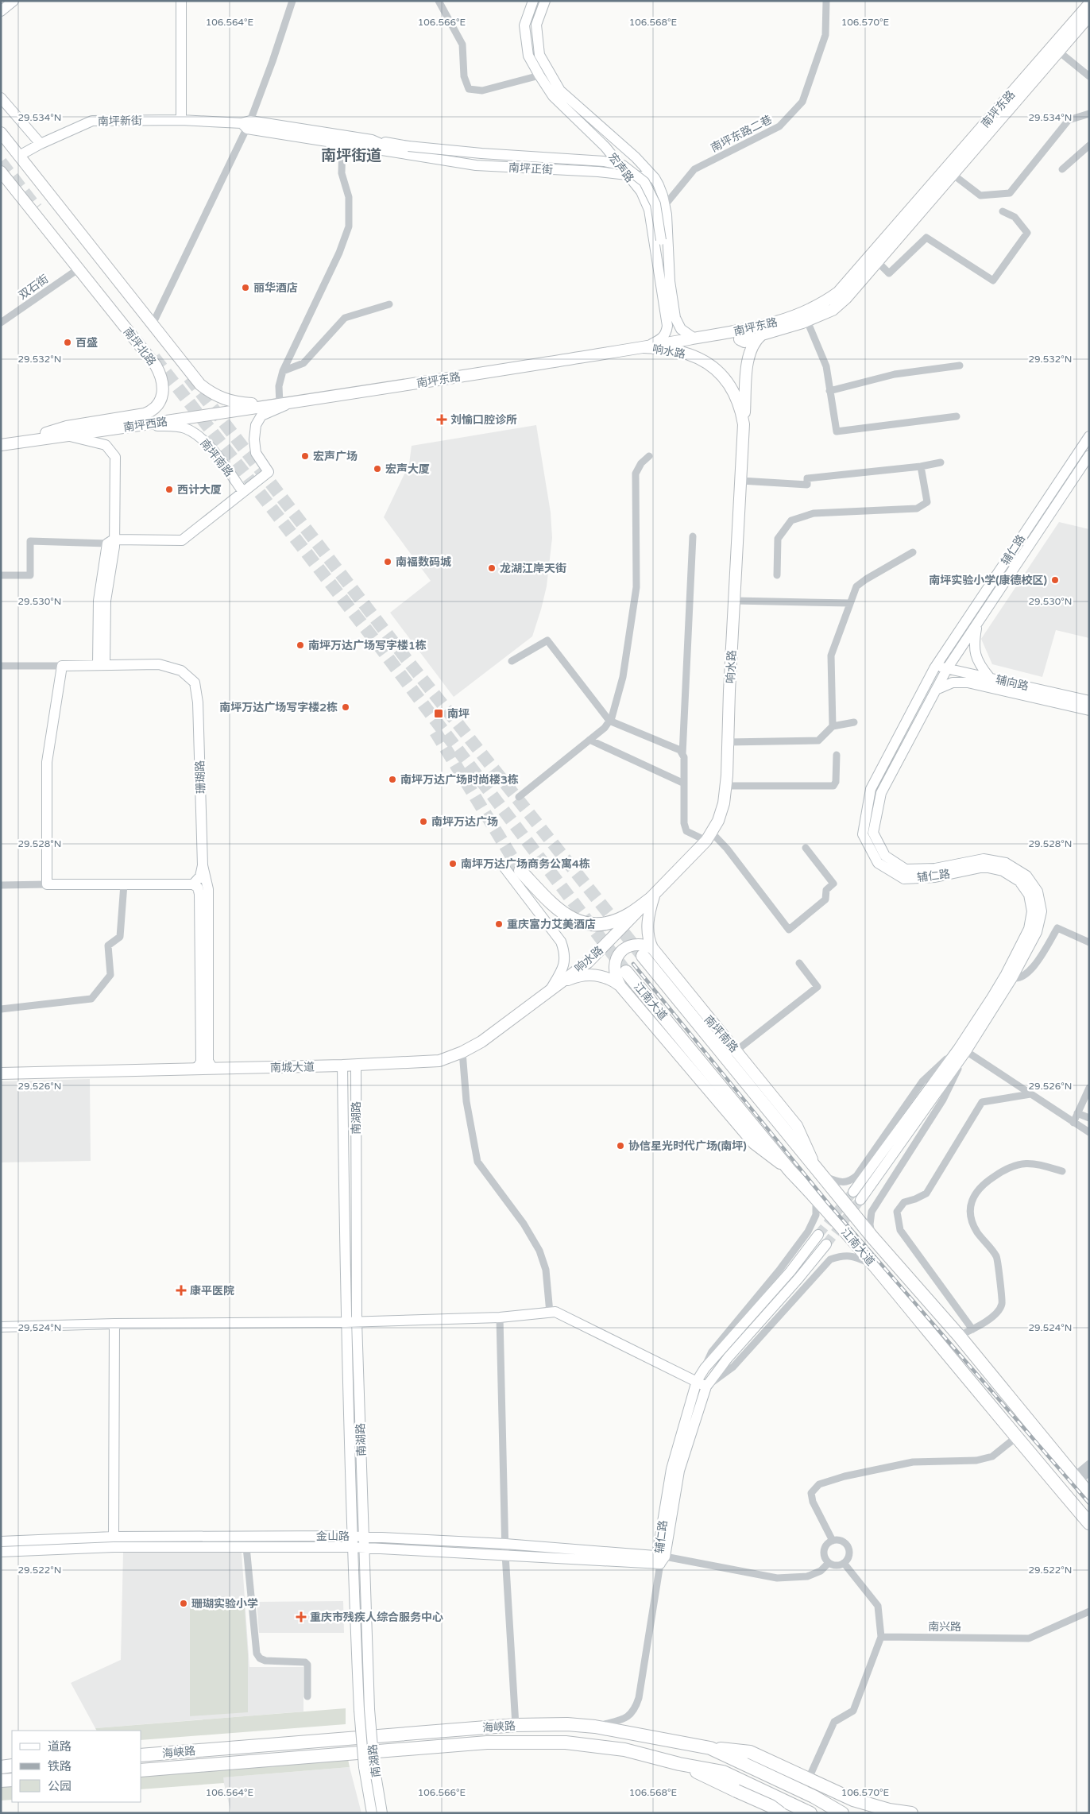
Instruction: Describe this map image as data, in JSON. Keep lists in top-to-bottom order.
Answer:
{
  "streets": {
    "highway": ["江南大道", "海峡路"],
    "main road": [
      "南坪东路",
      "南坪新街",
      "宏声路",
      "南坪正街",
      "南坪北路",
      "响水路",
      "南坪西路",
      "南坪南路",
      "辅仁路",
      "辅向路",
      "珊瑚路",
      "南城大道",
      "南湖路",
      "金山路"
    ],
    "street": ["南坪东路二巷", "双石街", "南兴路"]
  },
  "crossings": [
    ["南坪东路", "宏声路"],
    ["南坪东路", "响水路"],
    ["南坪东路", "南坪西路"],
    ["南坪新街", "南坪正街"],
    ["南坪东路二巷", "宏声路"],
    ["宏声路", "南坪正街"],
    ["宏声路", "响水路"],
    ["双石街", "南坪北路"],
    ["南坪北路", "南坪西路"],
    ["响水路", "南坪南路"],
    ["响水路", "南城大道"],
    ["南坪西路", "南坪南路"],
    ["南坪南路", "江南大道"],
    ["辅仁路", "辅向路"],
    ["辅仁路", "金山路"],
    ["珊瑚路", "南城大道"],
    ["南城大道", "南湖路"],
    ["南湖路", "金山路"]
  ],
  "districts": ["南坪街道"],
  "places": {
    "other": [
      "丽华酒店",
      "百盛",
      "宏声广场",
      "宏声大厦",
      "西计大厦",
      "南福数码城",
      "龙湖江岸天街",
      "南坪实验小学(康德校区)",
      "南坪万达广场写字楼1栋",
      "南坪万达广场写字楼2栋",
      "南坪万达广场时尚楼3栋",
      "南坪万达广场",
      "南坪万达广场商务公寓4栋",
      "重庆富力艾美酒店",
      "协信星光时代广场(南坪)",
      "珊瑚实验小学"
    ],
    "health": ["刘愉口腔诊所", "康平医院", "重庆市残疾人综合服务中心"],
    "transit": ["南坪"]
  },
  "legend": ["道路", "铁路", "公园"],
  "coordinates": [
    "106.564°E",
    "106.566°E",
    "106.568°E",
    "106.570°E",
    "29.534°N",
    "29.532°N",
    "29.530°N",
    "29.528°N",
    "29.526°N",
    "29.524°N",
    "29.522°N"
  ]
}
